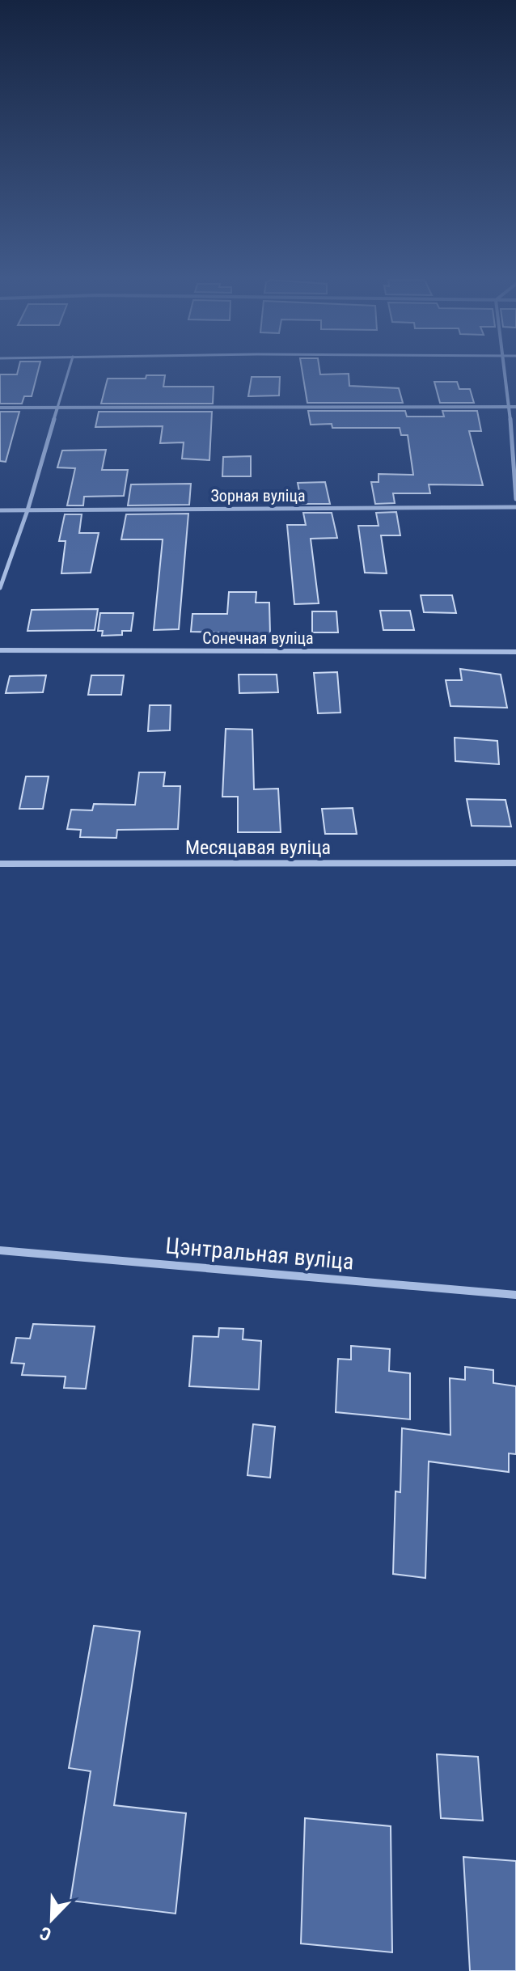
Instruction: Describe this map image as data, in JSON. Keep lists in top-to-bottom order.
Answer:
{
  "streets": {
    "street": [
      "Зорная вуліца",
      "Сонечная вуліца",
      "Месяцавая вуліца",
      "Цэнтральная вуліца"
    ]
  },
  "north": "bottom left"
}
